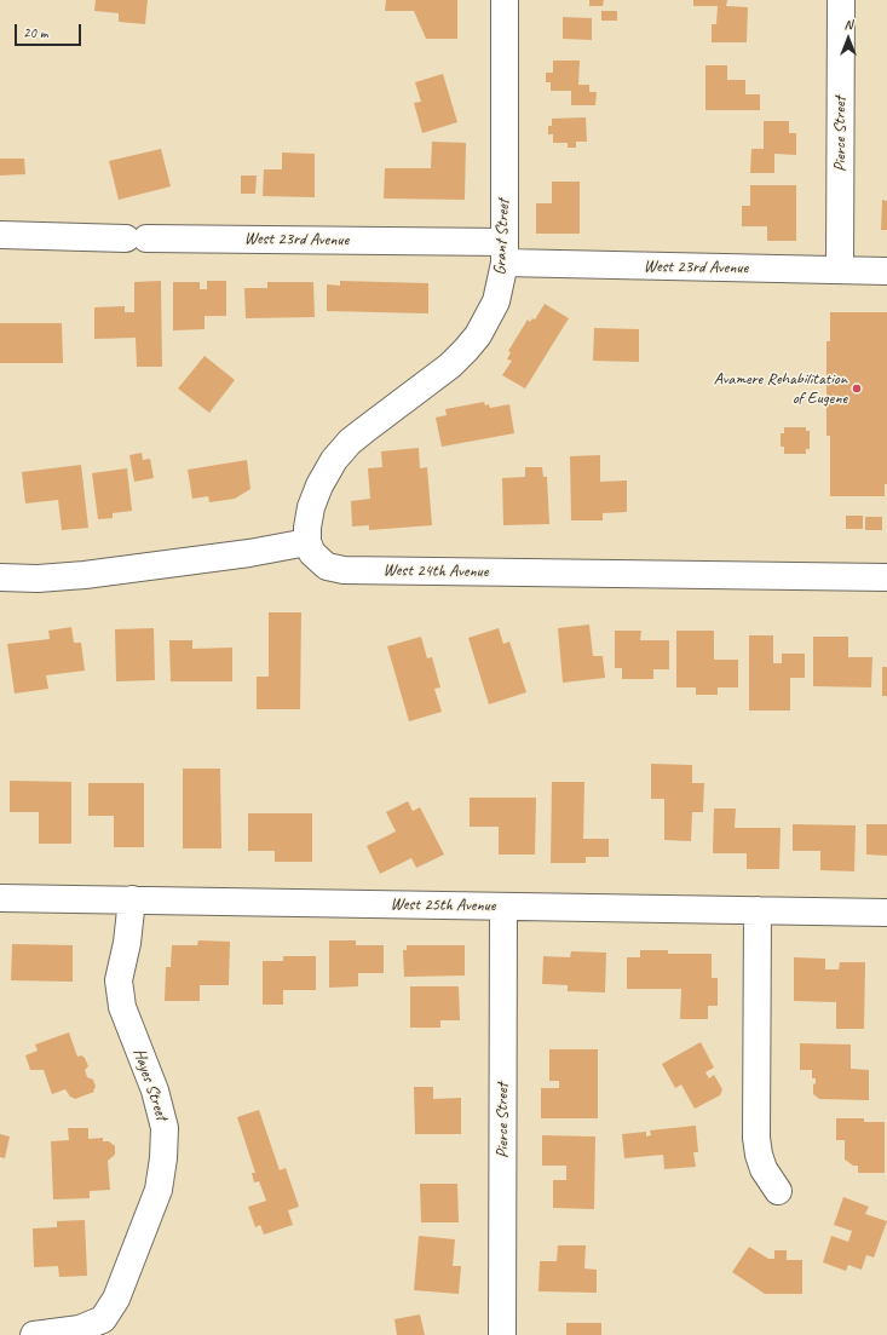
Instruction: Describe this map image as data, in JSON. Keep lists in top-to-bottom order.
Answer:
{
  "streets": {
    "street": [
      "Pierce Street",
      "Grant Street",
      "West 23rd Avenue",
      "West 24th Avenue",
      "West 25th Avenue",
      "Hayes Street"
    ]
  },
  "crossings": [
    ["Pierce Street", "West 23rd Avenue"],
    ["Pierce Street", "West 25th Avenue"],
    ["Grant Street", "West 23rd Avenue"],
    ["Grant Street", "West 24th Avenue"],
    ["West 25th Avenue", "Hayes Street"]
  ],
  "places": ["Avamere Rehabilitation of Eugene"],
  "scale_bar": "20 m",
  "north": "top"
}
